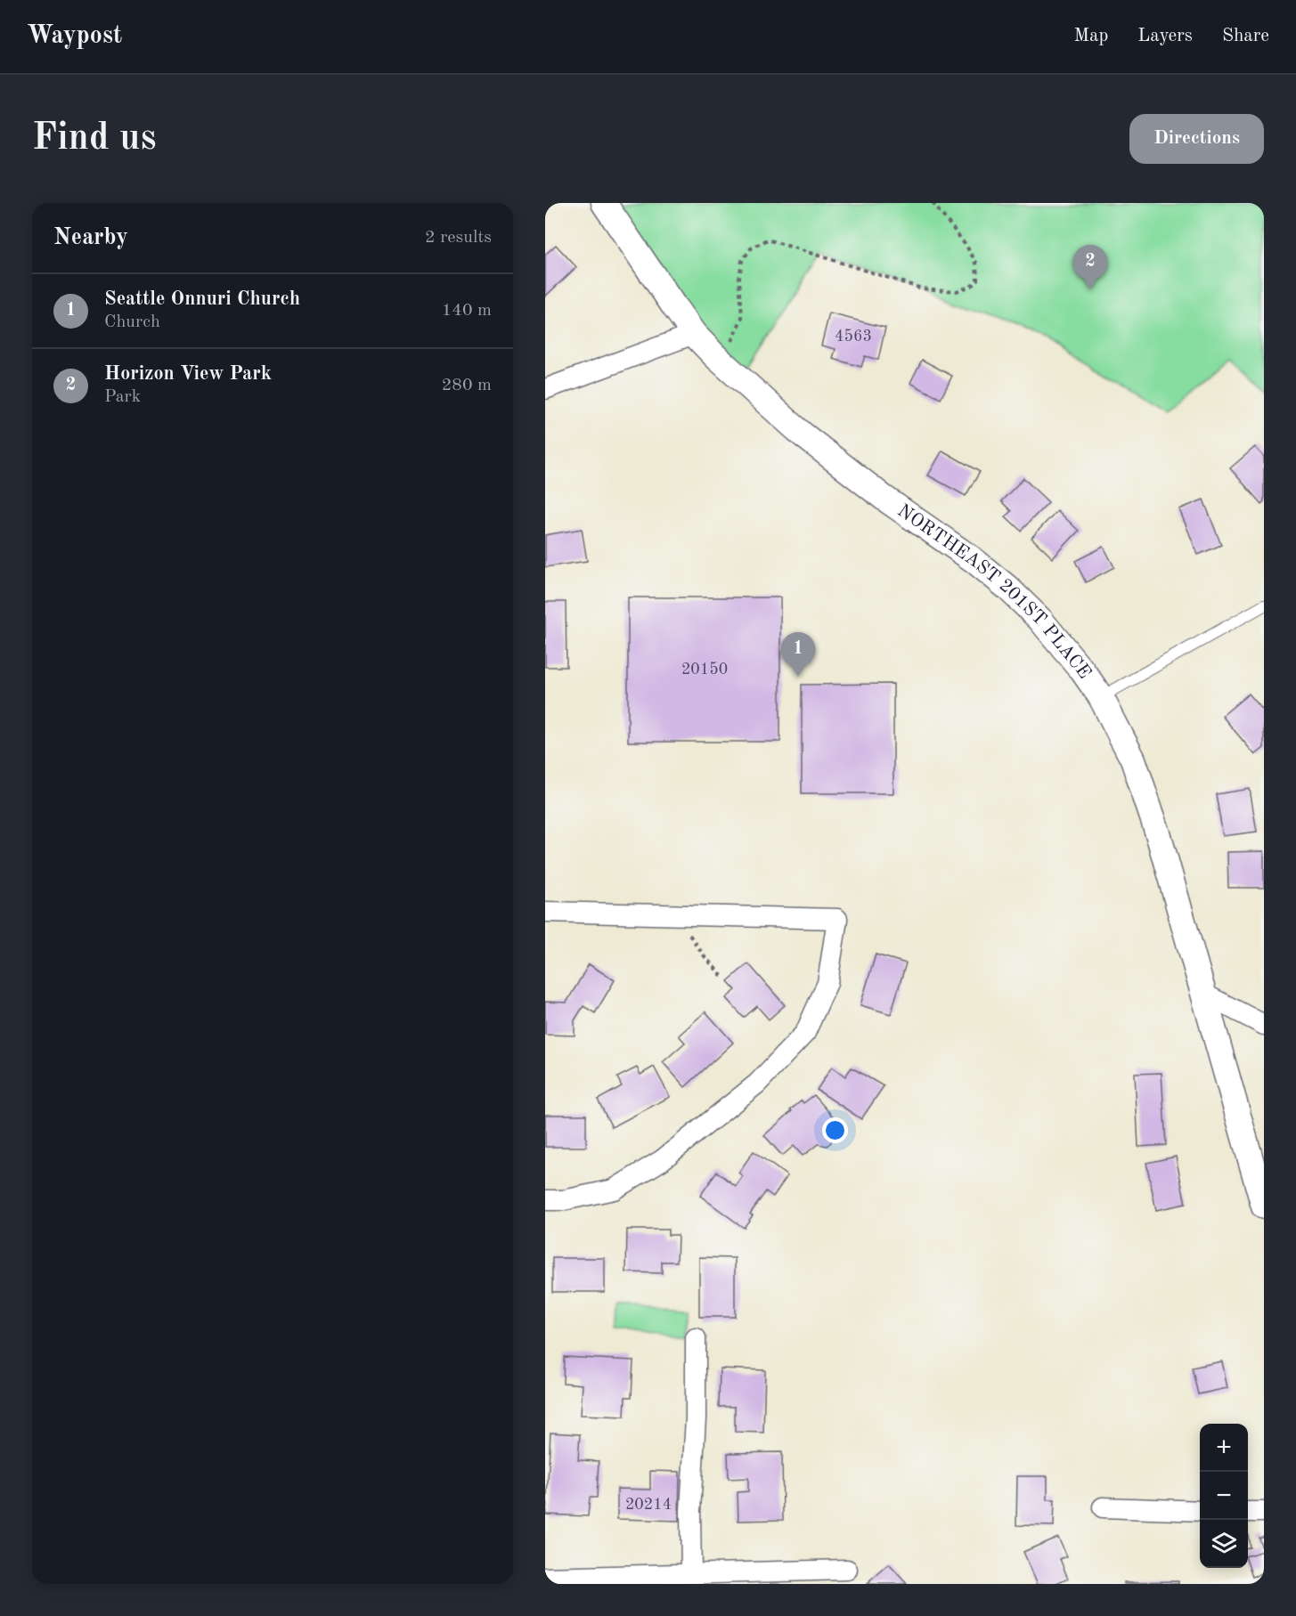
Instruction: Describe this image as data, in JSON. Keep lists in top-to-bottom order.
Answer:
{
  "streets": {
    "street": ["NORTHEAST 201ST PLACE"]
  },
  "house_numbers": ["4563", "20150", "20214"],
  "page": {
    "header": "Waypost",
    "nav": ["Map", "Layers", "Share"],
    "buttons": "Directions",
    "title": "Find us",
    "heading": ["Nearby", "2 results"],
    "pins": ["2", "1"],
    "list": [
      {
        "mark": "1",
        "name": "Seattle Onnuri Church",
        "note": "Church",
        "value": "140 m"
      },
      {
        "mark": "2",
        "name": "Horizon View Park",
        "note": "Park",
        "value": "280 m"
      }
    ],
    "map_buttons": ["+", "−"]
  }
}
